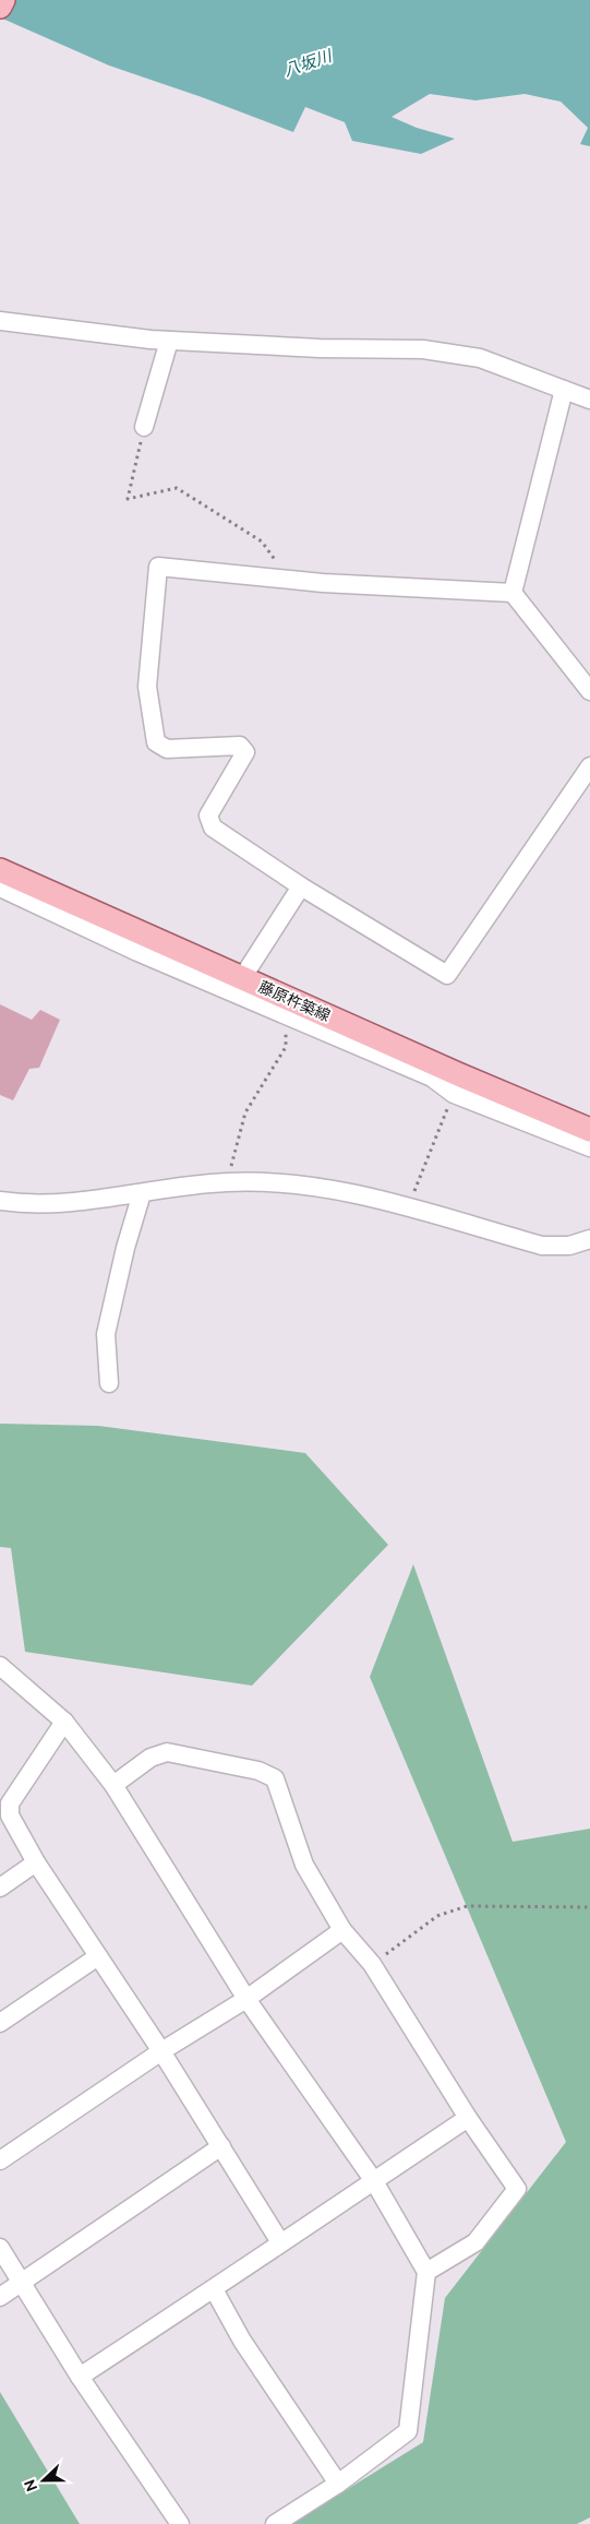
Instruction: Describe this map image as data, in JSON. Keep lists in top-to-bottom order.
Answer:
{
  "streets": {
    "main road": ["藤原杵築線"]
  },
  "water": ["八坂川"],
  "north": "left"
}
